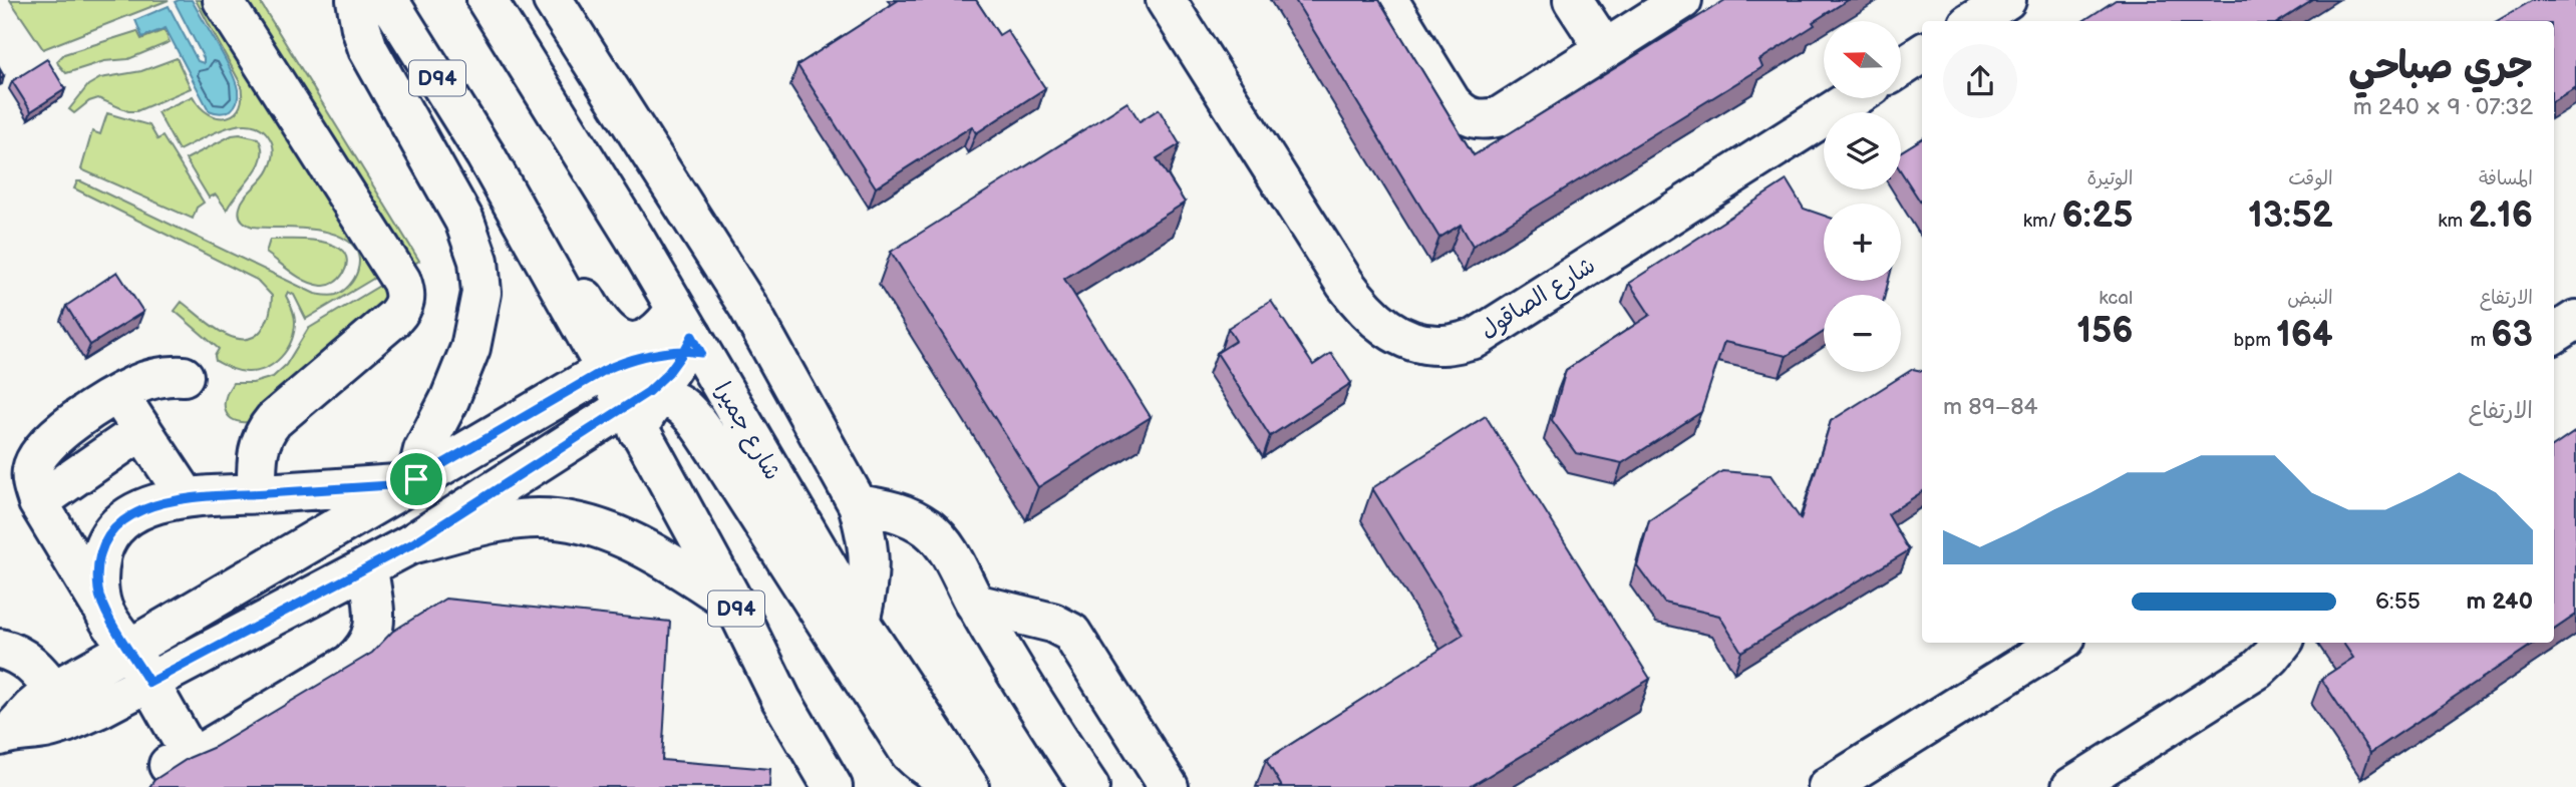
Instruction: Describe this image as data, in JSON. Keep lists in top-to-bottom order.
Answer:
{
  "streets": {
    "main road": ["D94", "شارع الصاقول", "شارع جميرا"]
  },
  "north": "left",
  "page": {
    "map_buttons": ["+", "−"],
    "heading": ["جري صباحي", "07:32 · 9 × 240 m"],
    "stats": [
      ["المسافة", "2.16 km"],
      ["الوقت", "13:52"],
      ["الوتيرة", "6:25 /km"],
      ["الارتفاع", "63 m"],
      ["النبض", "164 bpm"],
      ["kcal", "156"]
    ],
    "chart": ["الارتفاع", "84–89 m"],
    "list": [
      {
        "name": "240 m",
        "note": "6:55"
      }
    ]
  }
}
